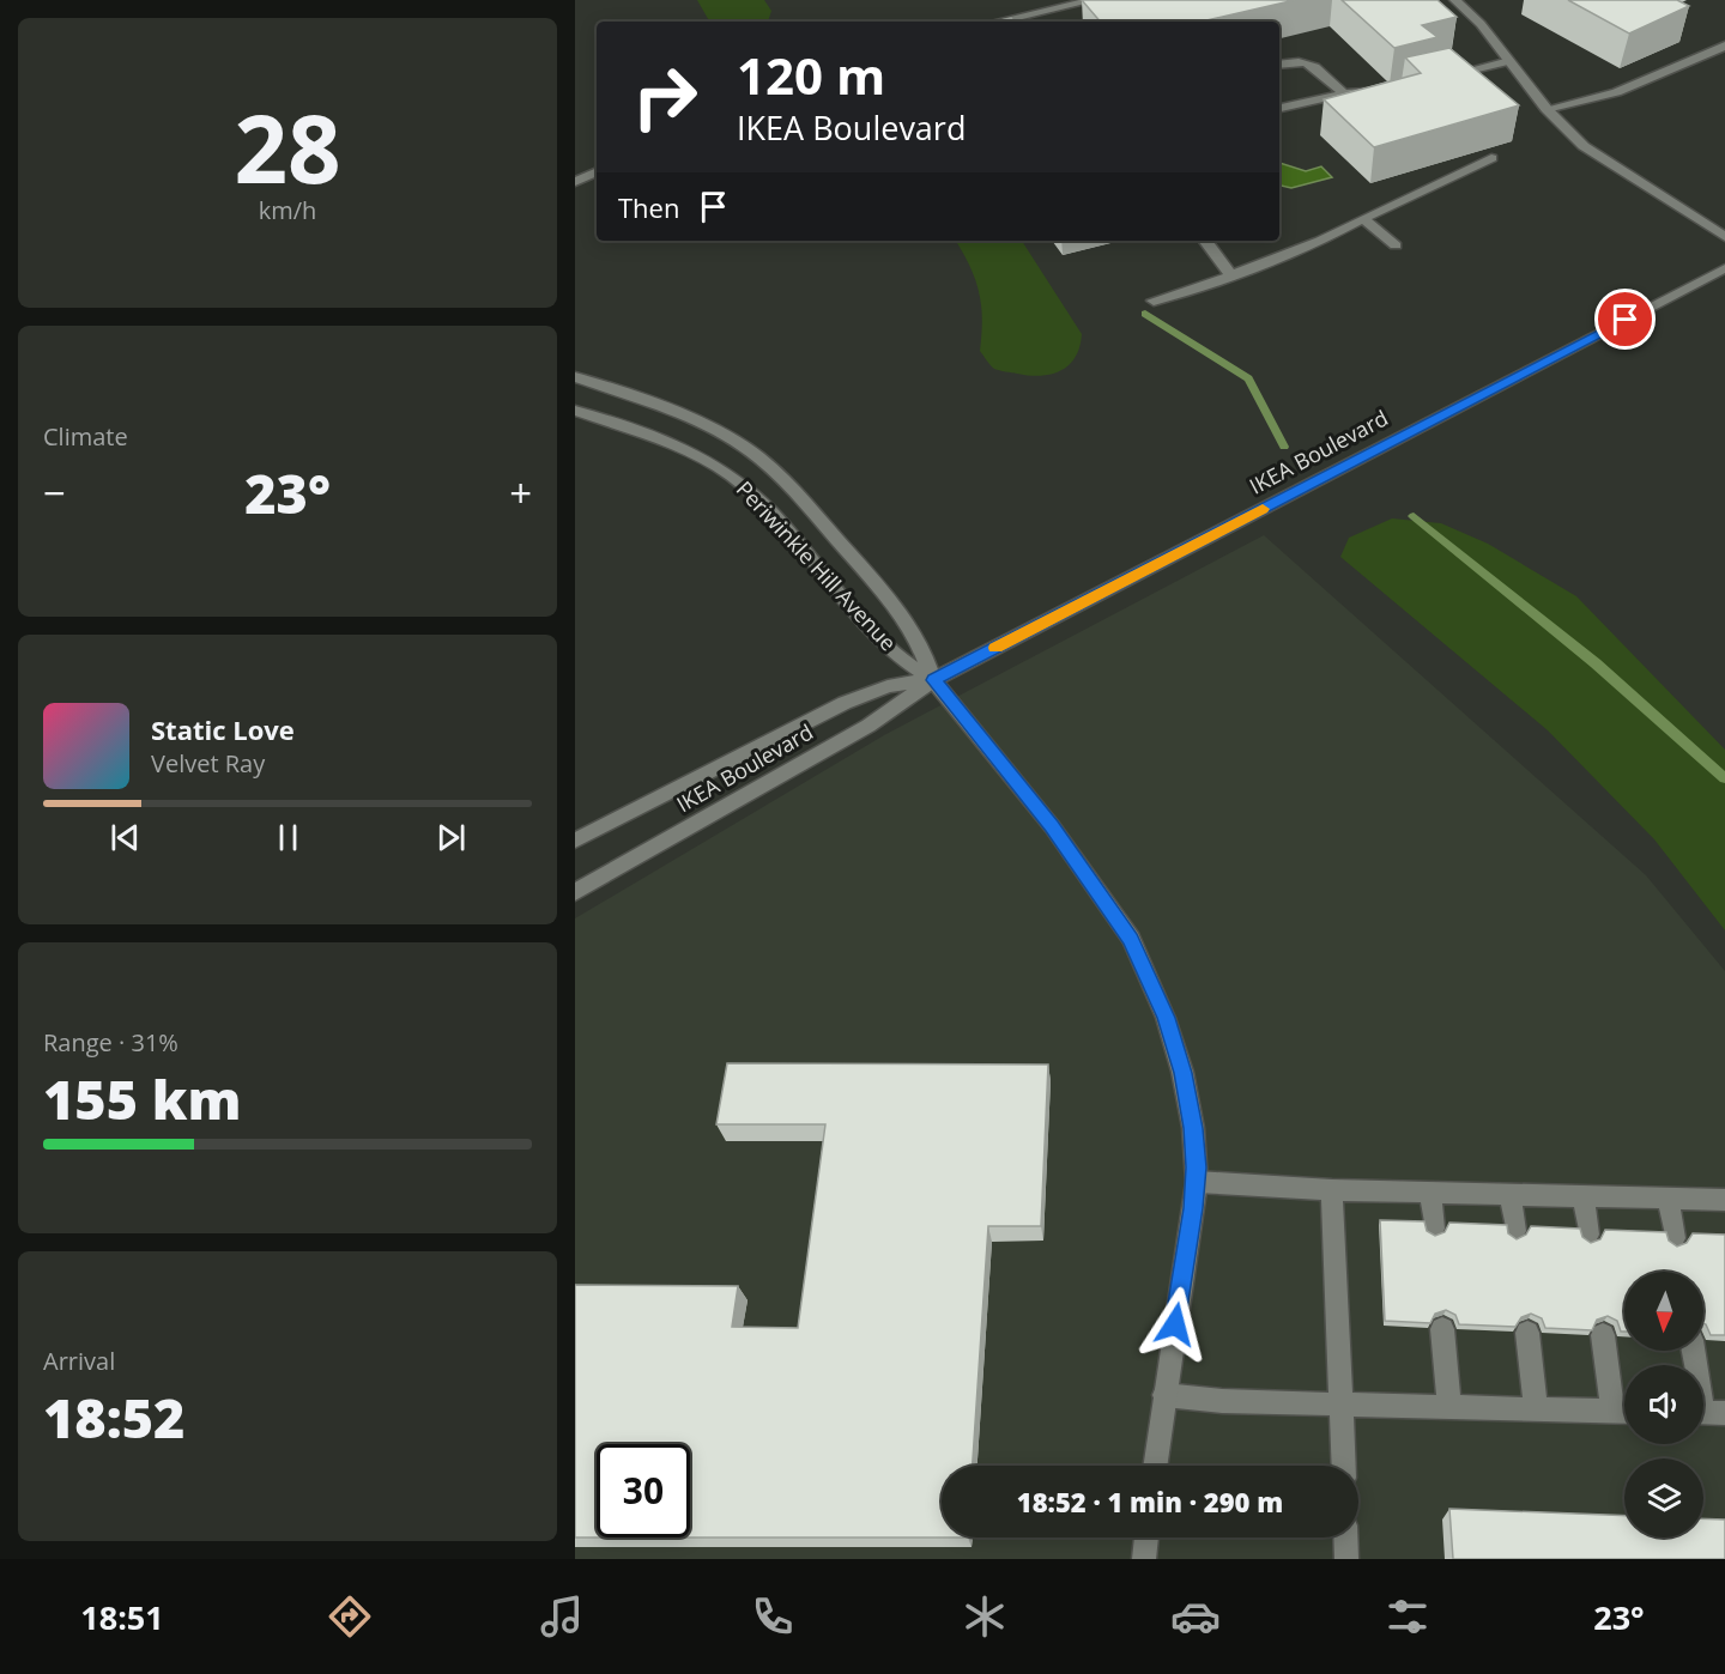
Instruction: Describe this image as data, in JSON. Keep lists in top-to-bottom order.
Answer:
{
  "streets": {
    "street": ["IKEA Boulevard", "Periwinkle Hill Avenue"]
  },
  "crossings": [
    ["IKEA Boulevard", "Periwinkle Hill Avenue"]
  ],
  "north": "bottom",
  "page": {
    "tile": [
      ["28", "km/h"],
      "Climate",
      ["Range · 31%", "155 km"],
      ["Arrival", "18:52"]
    ],
    "turn": ["120 m", "IKEA Boulevard"],
    "then": "Then",
    "heat": ["−", "23°", "+"],
    "song": ["Static Love", "Velvet Ray"],
    "limit": "30",
    "trip": "18:52 · 1 min · 290 m",
    "tabs": ["18:51", "23°"]
  }
}
